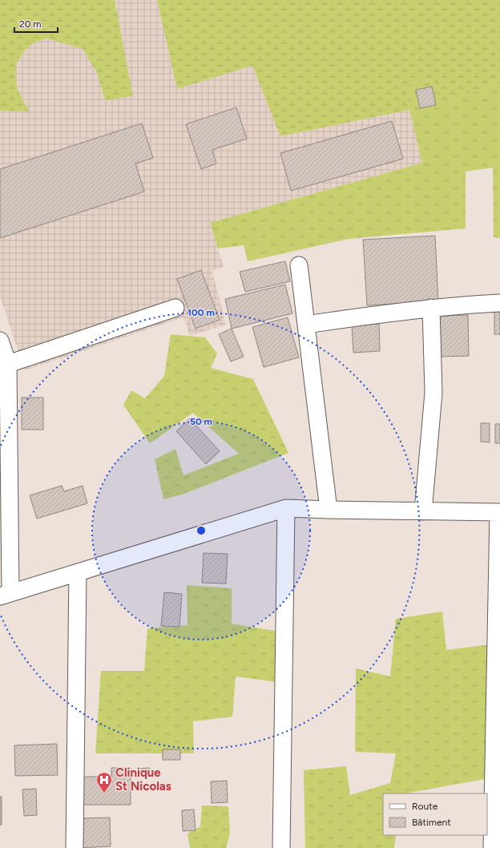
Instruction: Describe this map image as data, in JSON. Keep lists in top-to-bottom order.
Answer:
{
  "places": {
    "hospital": ["Clinique St Nicolas"]
  },
  "legend": ["Route", "Bâtiment"],
  "scale_bar": "20 m",
  "rings": ["100 m", "50 m"]
}
